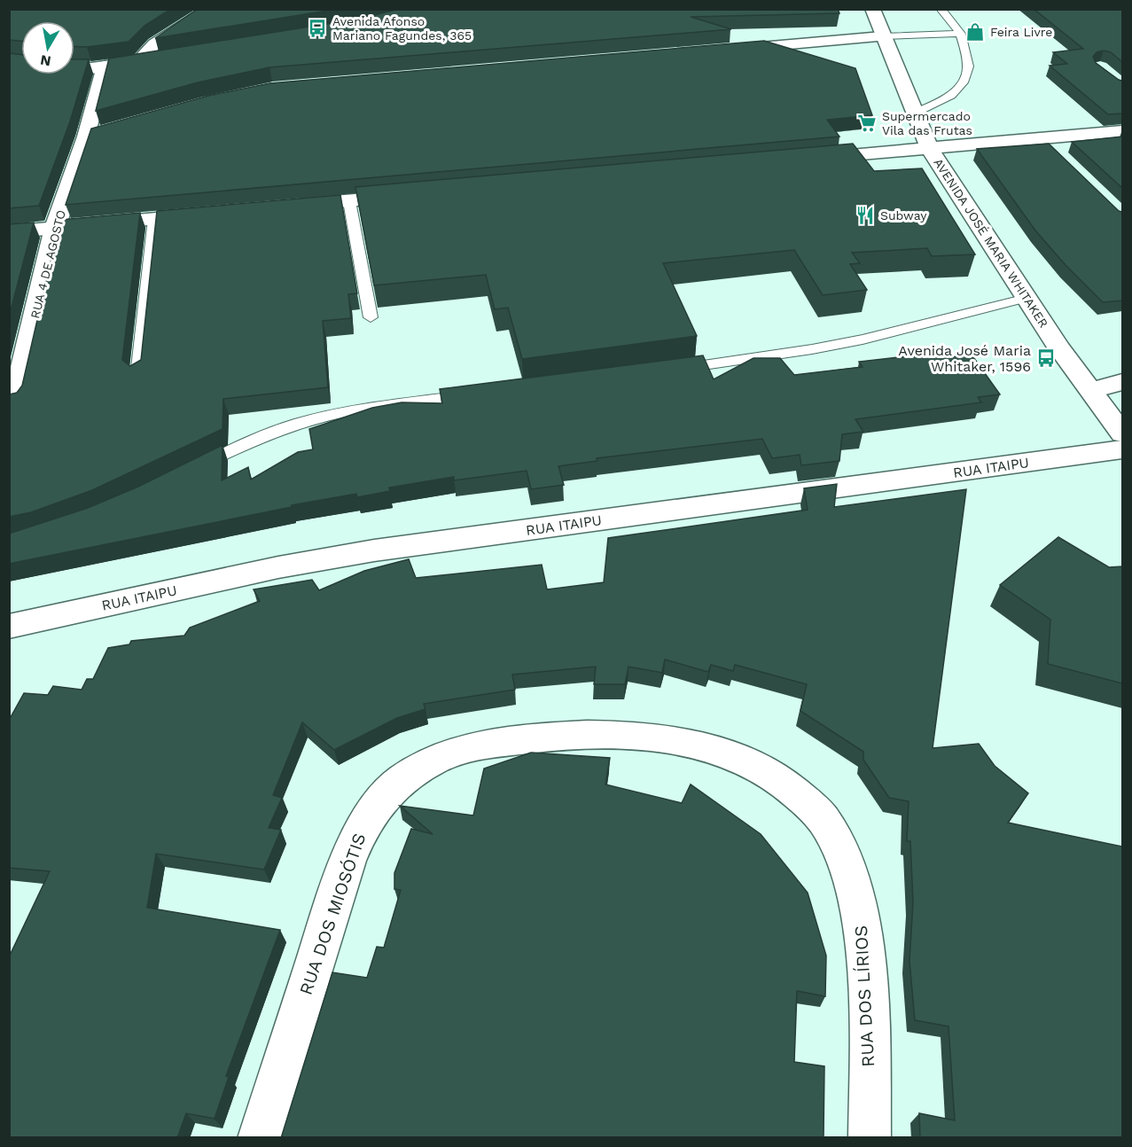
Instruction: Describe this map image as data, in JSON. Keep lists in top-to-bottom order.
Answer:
{
  "streets": {
    "street": [
      "AVENIDA JOSÉ MARIA WHITAKER",
      "RUA 4 DE AGOSTO",
      "RUA ITAIPU",
      "RUA DOS MIOSÓTIS",
      "RUA DOS LÍRIOS"
    ]
  },
  "crossings": [
    ["RUA DOS MIOSÓTIS", "RUA DOS LÍRIOS"]
  ],
  "places": {
    "bus stop": ["Avenida Afonso Mariano Fagundes, 365", "Avenida José Maria Whitaker, 1596"],
    "shop": ["Feira Livre"],
    "supermarket": ["Supermercado Vila das Frutas"],
    "restaurant": ["Subway"]
  },
  "north": "bottom"
}
